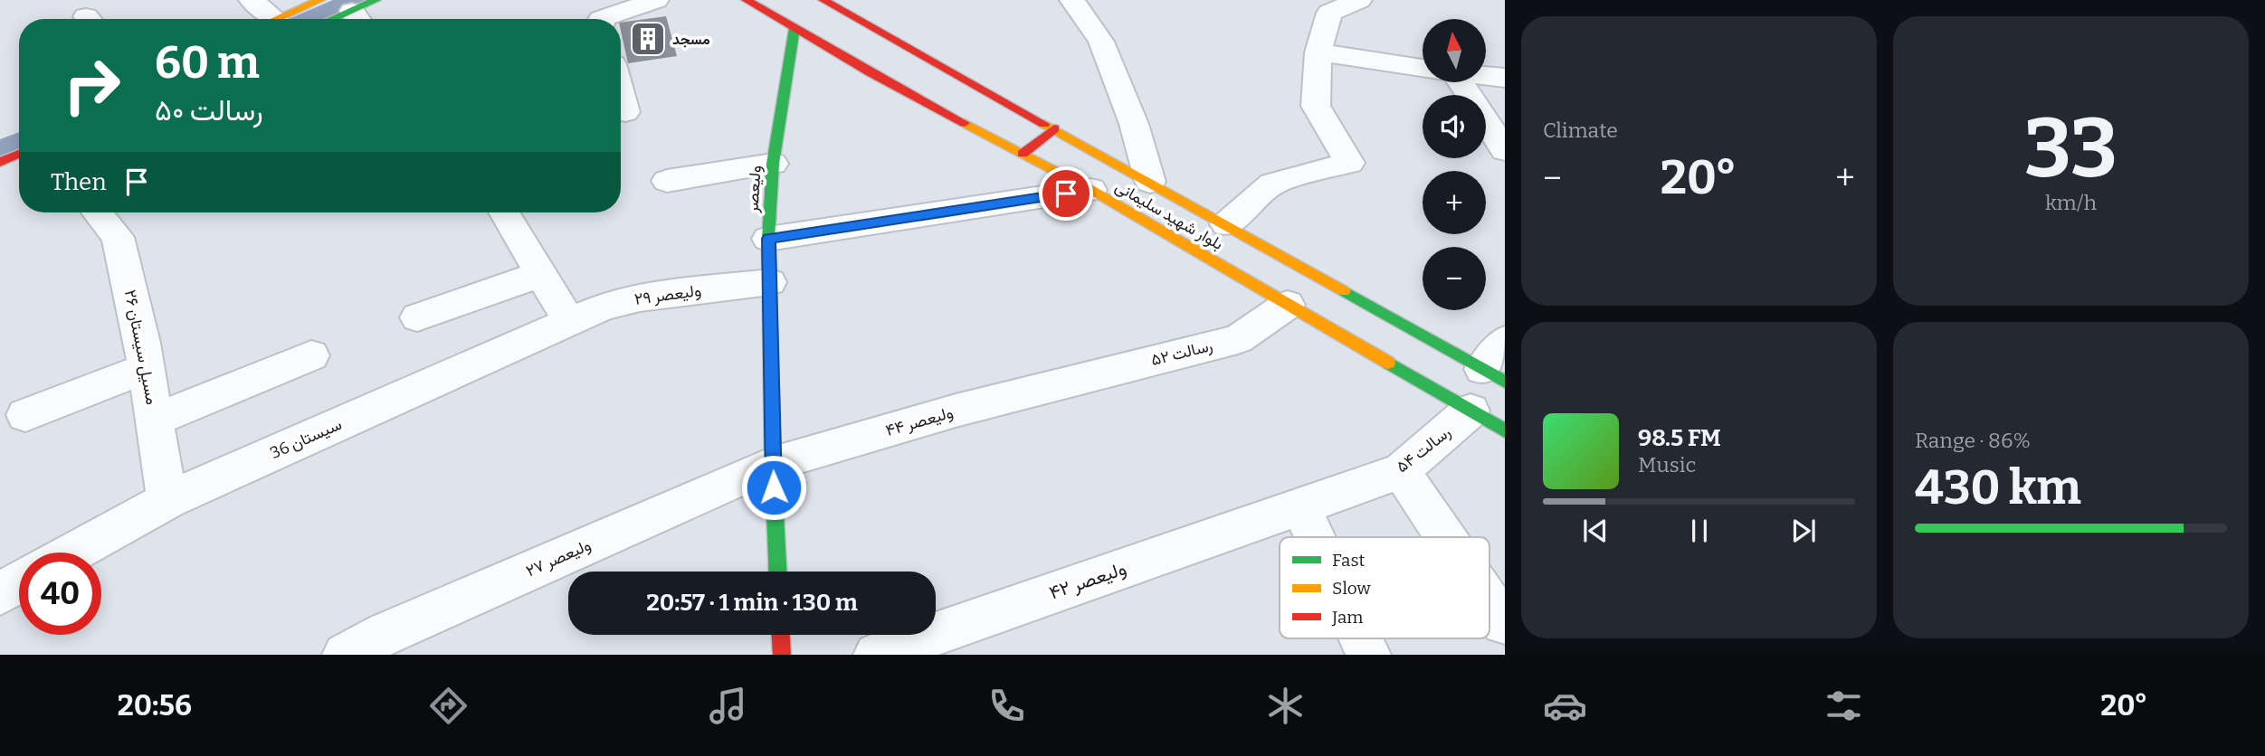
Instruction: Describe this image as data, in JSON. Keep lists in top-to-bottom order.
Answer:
{
  "streets": {
    "main road": ["ولیعصر", "بلوار شهید سلیمانی"],
    "street": [
      "ولیعصر ۲۹",
      "مسیل سیستان ۲۶",
      "رسالت ۵۲",
      "ولیعصر ۴۴",
      "سیستان 36",
      "رسالت ۵۴",
      "ولیعصر ۲۷",
      "ولیعصر ۴۲"
    ]
  },
  "crossings": [
    ["ولیعصر", "بلوار شهید سلیمانی"],
    ["ولیعصر", "ولیعصر ۲۹"],
    ["ولیعصر", "ولیعصر ۴۴"],
    ["ولیعصر", "ولیعصر ۲۷"],
    ["بلوار شهید سلیمانی", "رسالت ۵۲"],
    ["بلوار شهید سلیمانی", "رسالت ۵۴"],
    ["ولیعصر ۲۹", "سیستان 36"],
    ["مسیل سیستان ۲۶", "سیستان 36"],
    ["رسالت ۵۲", "ولیعصر ۴۴"],
    ["ولیعصر ۴۴", "ولیعصر ۲۷"],
    ["رسالت ۵۴", "ولیعصر ۴۲"]
  ],
  "places": {
    "building": ["مسجد"]
  },
  "legend": ["Fast", "Slow", "Jam"],
  "north": "top",
  "page": {
    "tile": [
      "Climate",
      ["33", "km/h"],
      ["Range · 86%", "430 km"]
    ],
    "map_buttons": ["+", "−"],
    "turn": ["60 m", "رسالت ۵۰"],
    "then": "Then",
    "heat": ["−", "20°", "+"],
    "song": ["98.5 FM", "Music"],
    "limit": "40",
    "trip": "20:57 · 1 min · 130 m",
    "tabs": ["20:56", "20°"]
  }
}
